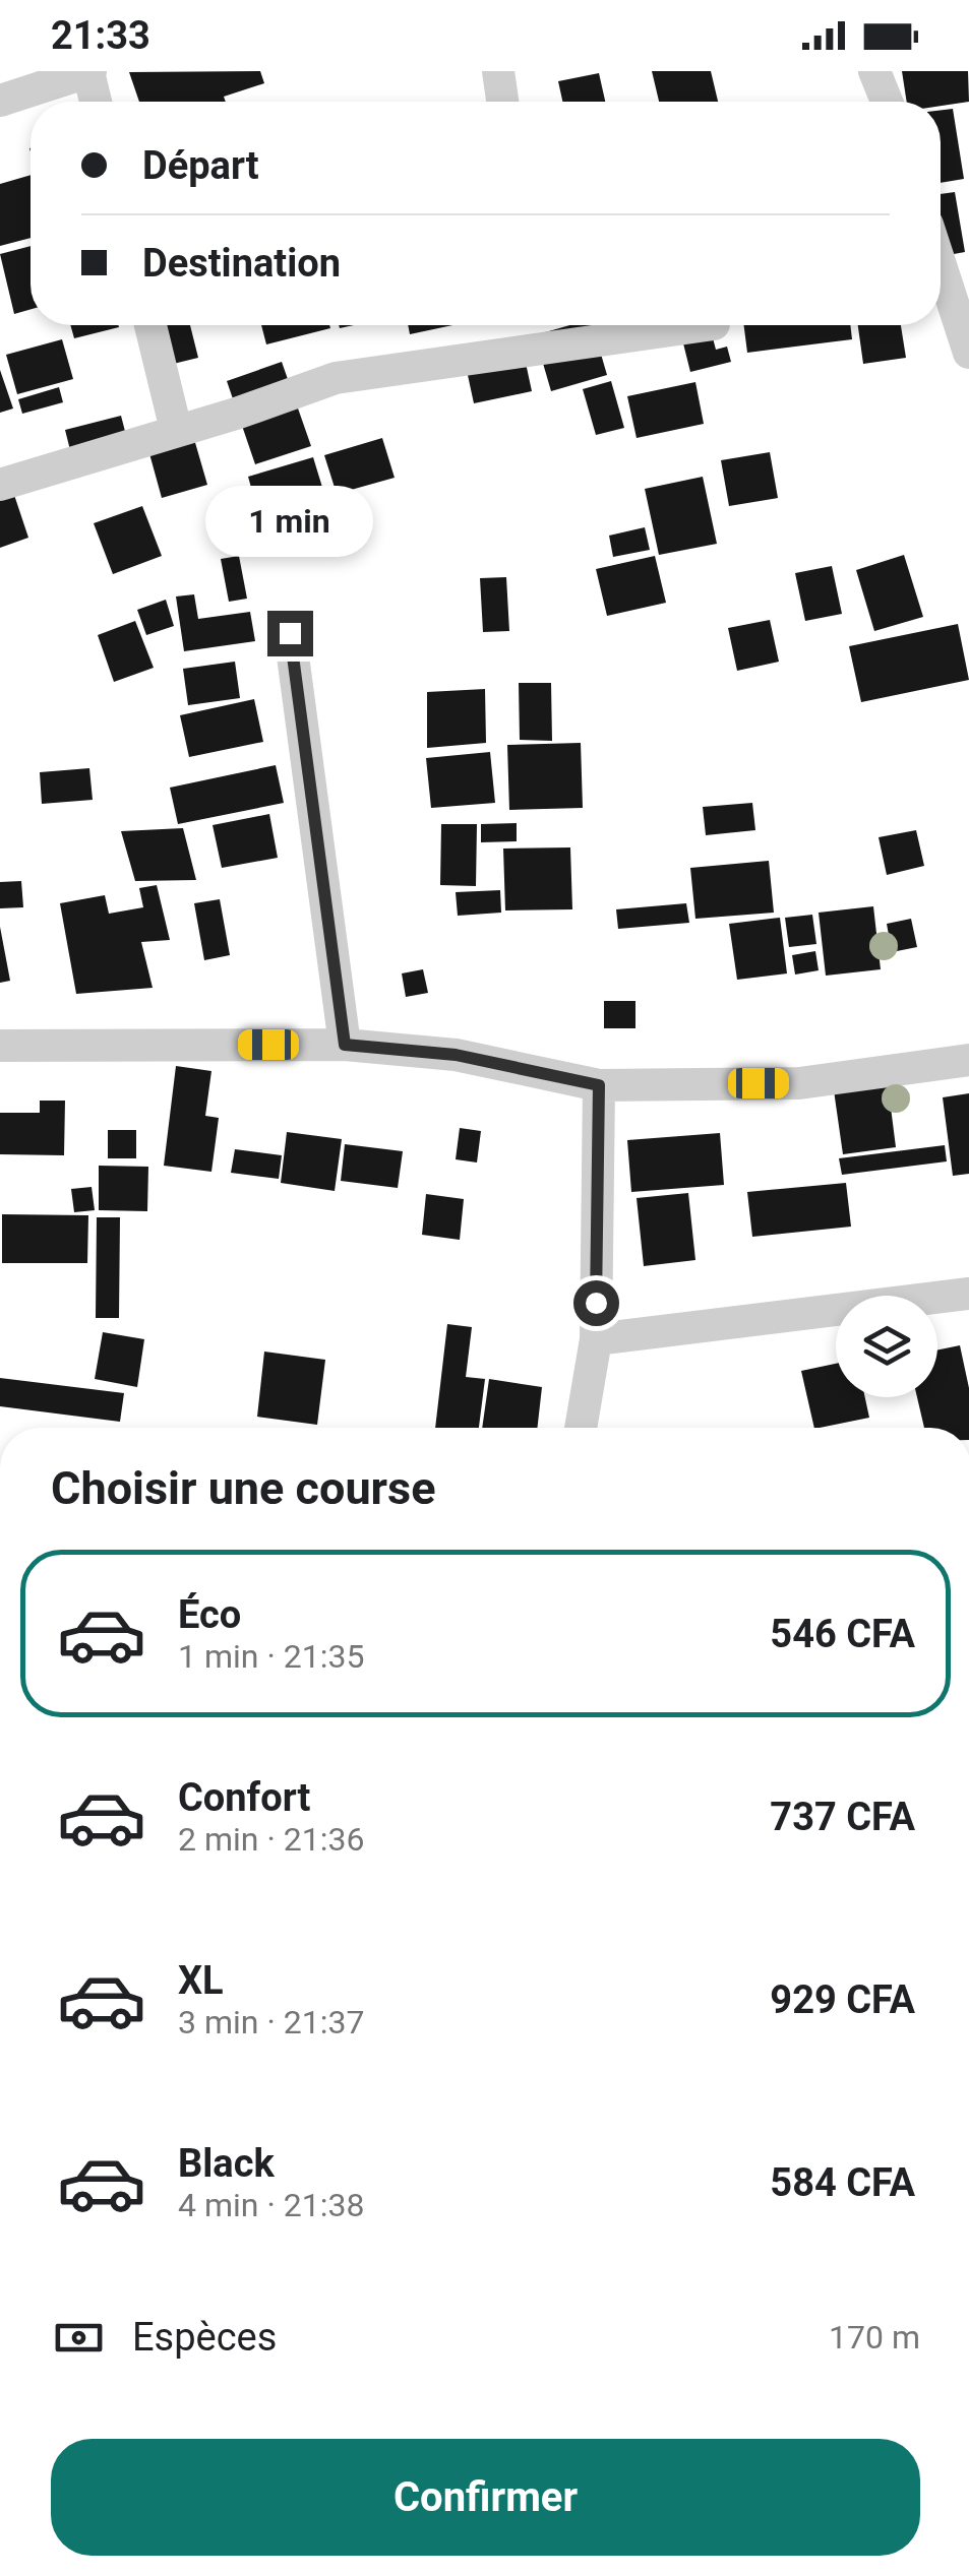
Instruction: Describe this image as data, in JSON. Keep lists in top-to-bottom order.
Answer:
{
  "page": {
    "status": "21:33",
    "banner": ["Départ", "Destination"],
    "bubble": "1 min",
    "heading": "Choisir une course",
    "list": [
      {
        "name": "Éco",
        "note": "1 min · 21:35",
        "value": "546 CFA"
      },
      {
        "name": "Confort",
        "note": "2 min · 21:36",
        "value": "737 CFA"
      },
      {
        "name": "XL",
        "note": "3 min · 21:37",
        "value": "929 CFA"
      },
      {
        "name": "Black",
        "note": "4 min · 21:38",
        "value": "584 CFA"
      }
    ],
    "pay": ["Espèces", "170 m"],
    "buttons": "Confirmer"
  }
}
